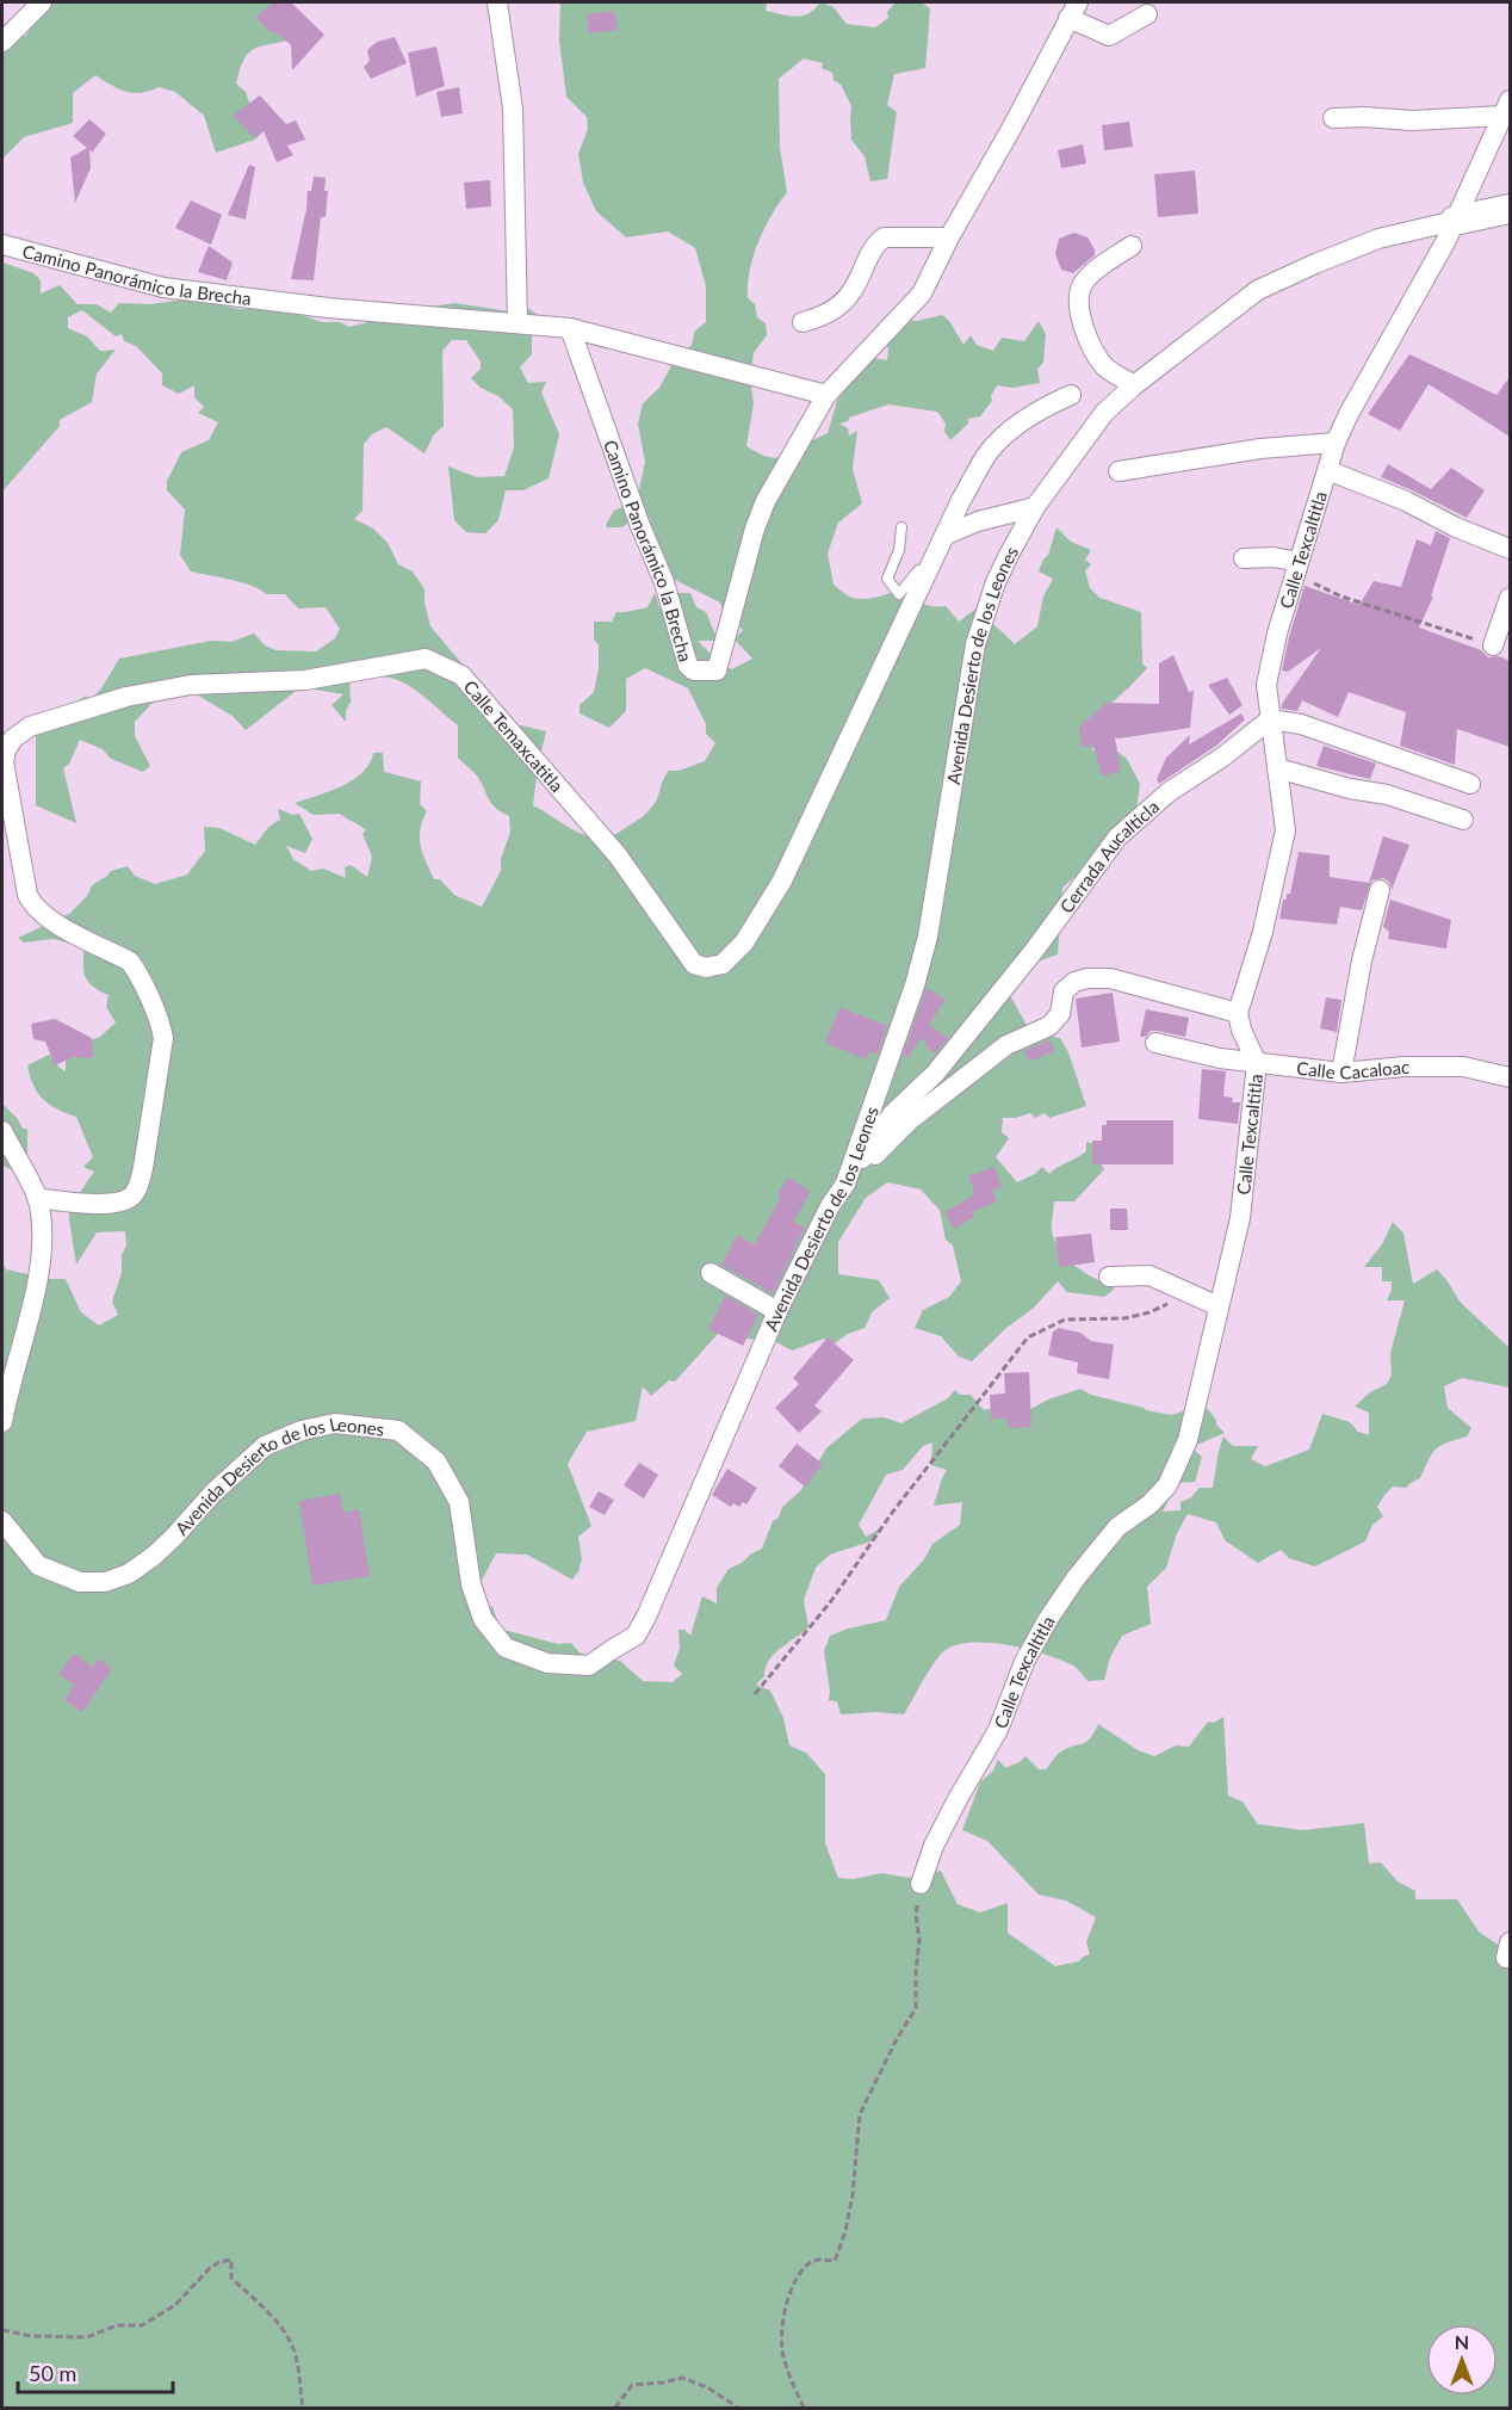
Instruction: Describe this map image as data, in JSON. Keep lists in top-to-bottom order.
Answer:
{
  "streets": {
    "street": [
      "Camino Panorámico la Brecha",
      "Calle Texcaltitla",
      "Avenida Desierto de los Leones",
      "Calle Temaxcatitla",
      "Cerrada Aucalticla",
      "Calle Cacaloac"
    ]
  },
  "crossings": [
    ["Calle Texcaltitla", "Avenida Desierto de los Leones"],
    ["Calle Texcaltitla", "Cerrada Aucalticla"],
    ["Calle Texcaltitla", "Calle Cacaloac"],
    ["Avenida Desierto de los Leones", "Cerrada Aucalticla"]
  ],
  "scale_bar": "50 m",
  "north": "top"
}
